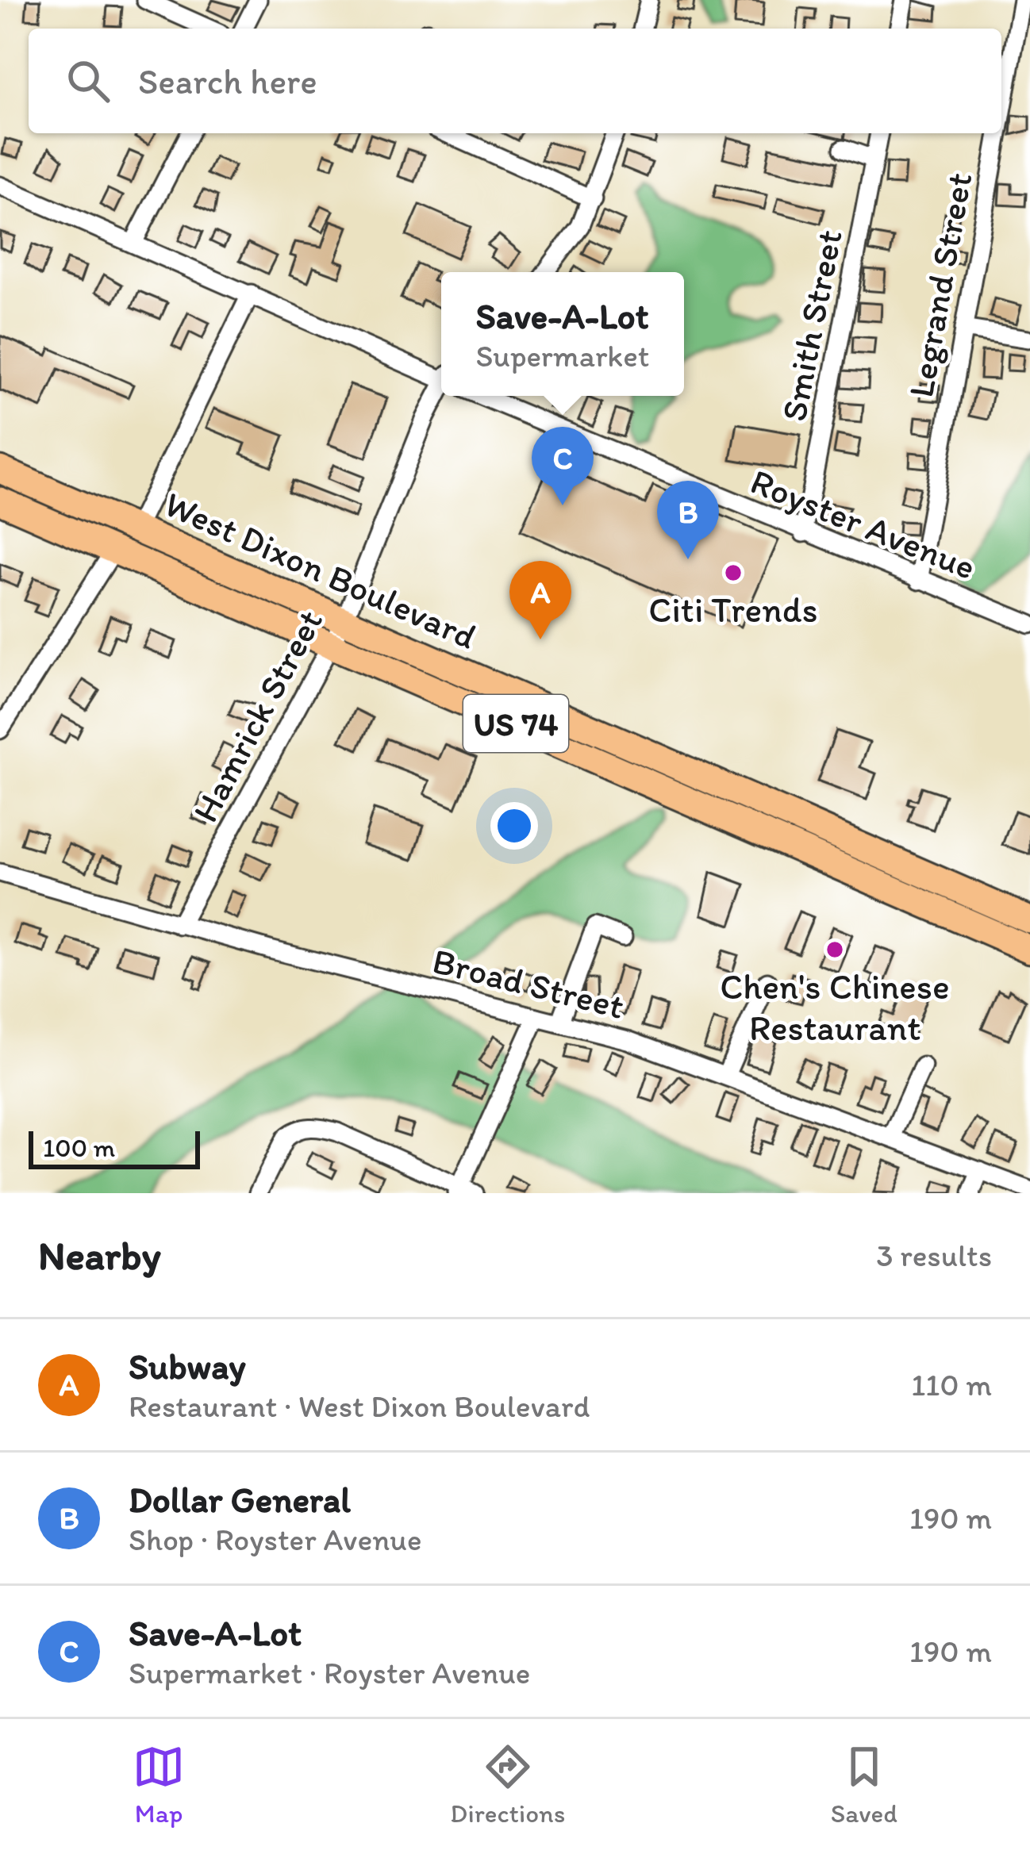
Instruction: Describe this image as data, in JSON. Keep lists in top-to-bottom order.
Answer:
{
  "streets": {
    "highway": ["West Dixon Boulevard", "US 74"],
    "street": [
      "Legrand Street",
      "Smith Street",
      "Royster Avenue",
      "Hamrick Street",
      "Broad Street"
    ]
  },
  "crossings": [
    ["Legrand Street", "Royster Avenue"],
    ["Smith Street", "Royster Avenue"],
    ["West Dixon Boulevard", "Hamrick Street"],
    ["Hamrick Street", "Broad Street"]
  ],
  "places": ["Citi Trends", "Chen's Chinese Restaurant"],
  "scale_bar": "100 m",
  "page": {
    "search": "Search here",
    "popup": ["Save-A-Lot", "Supermarket"],
    "pins": ["C", "B", "A"],
    "scale": "100 m",
    "heading": ["Nearby", "3 results"],
    "list": [
      {
        "mark": "A",
        "name": "Subway",
        "note": "Restaurant · West Dixon Boulevard",
        "value": "110 m"
      },
      {
        "mark": "B",
        "name": "Dollar General",
        "note": "Shop · Royster Avenue",
        "value": "190 m"
      },
      {
        "mark": "C",
        "name": "Save-A-Lot",
        "note": "Supermarket · Royster Avenue",
        "value": "190 m"
      }
    ],
    "nav": ["Map", "Directions", "Saved"]
  }
}
